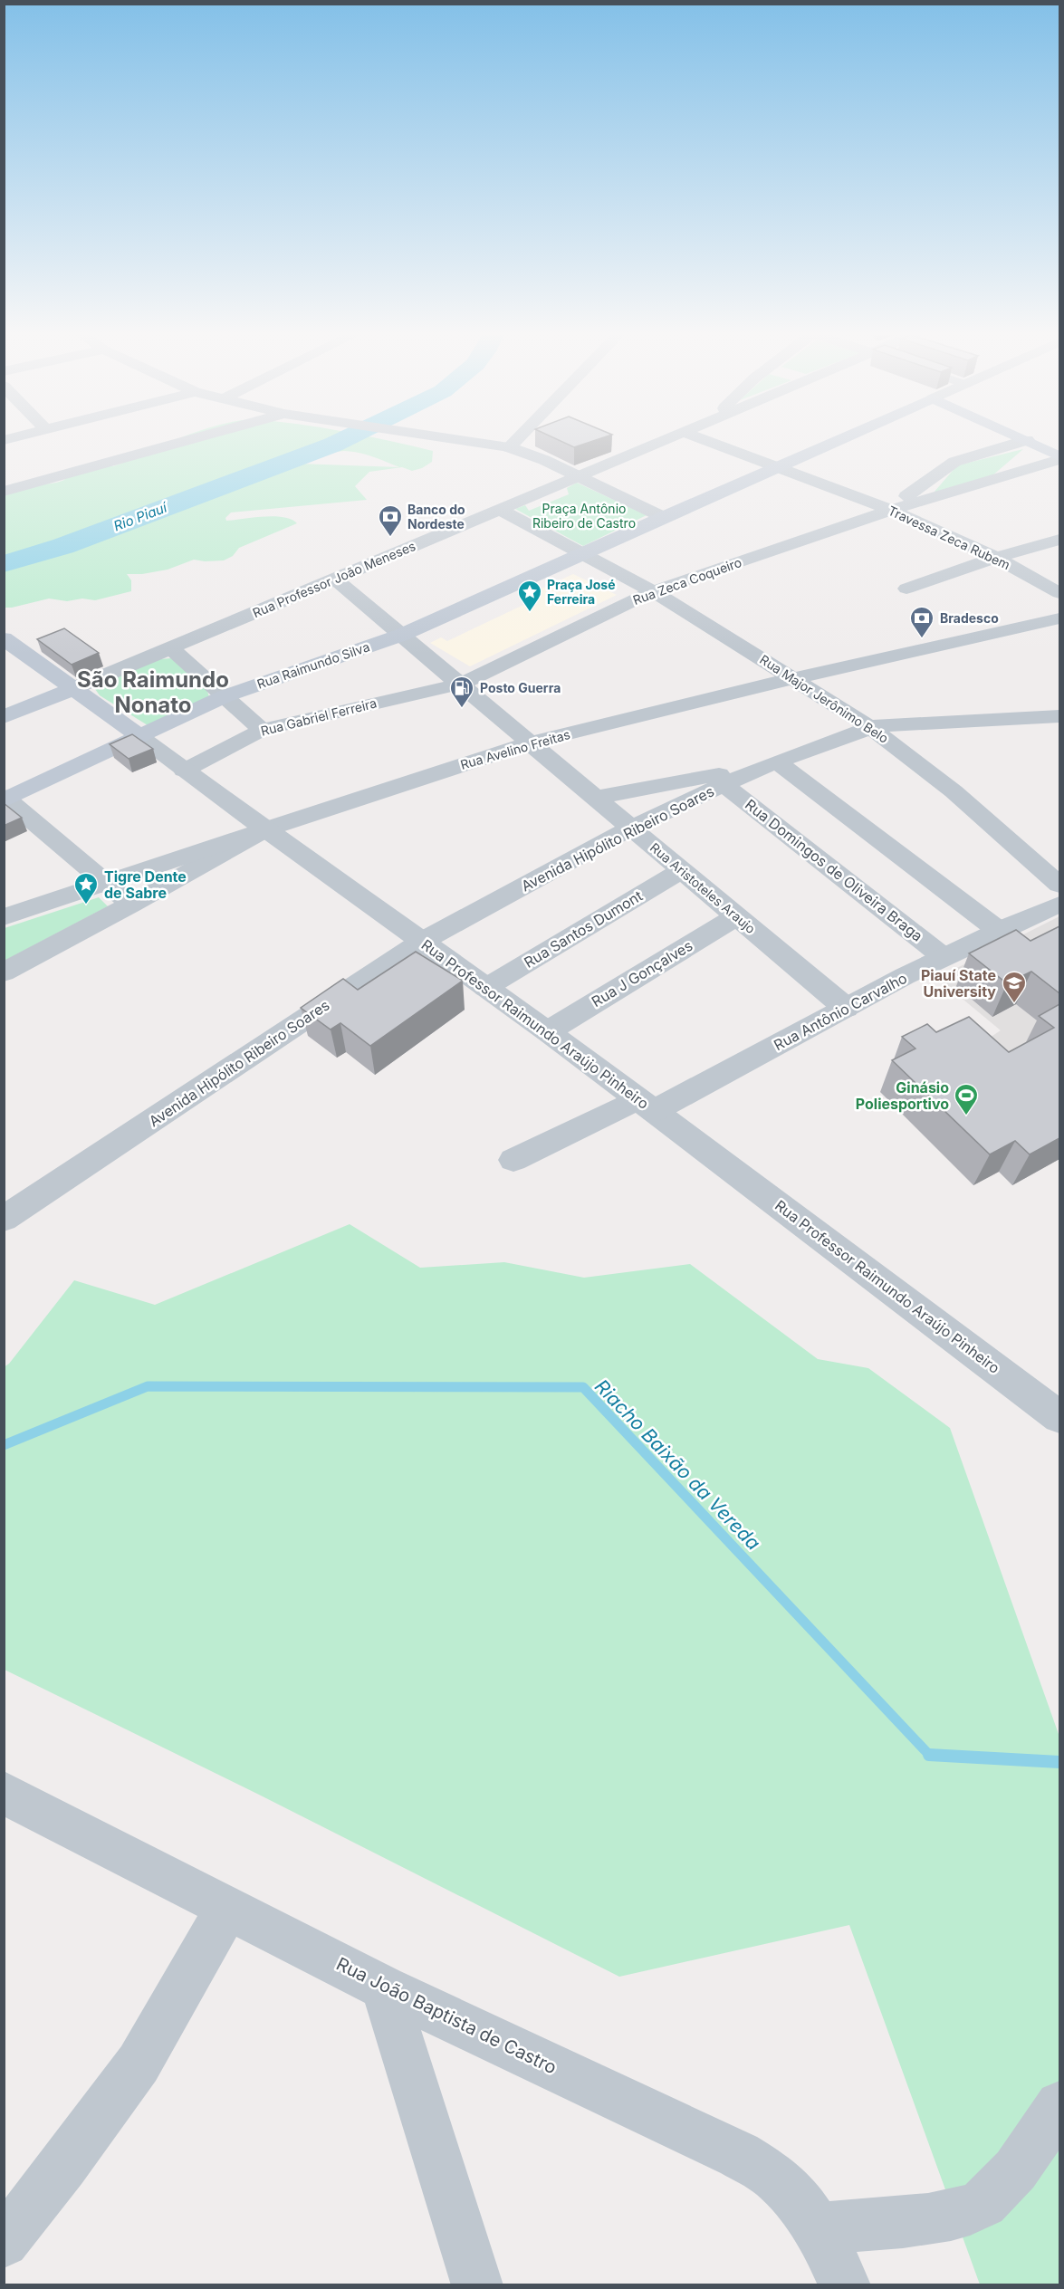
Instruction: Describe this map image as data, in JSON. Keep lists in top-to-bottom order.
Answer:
{
  "streets": {
    "main road": ["Rua Raimundo Silva", "Rua Professor Raimundo Araújo Pinheiro"],
    "street": [
      "Travessa Zeca Rubem",
      "Rua Professor João Meneses",
      "Rua Zeca Coqueiro",
      "Rua Major Jerônimo Belo",
      "Rua Gabriel Ferreira",
      "Rua Avelino Freitas",
      "Avenida Hipólito Ribeiro Soares",
      "Rua Domingos de Oliveira Braga",
      "Rua Aristoteles Araujo",
      "Rua Santos Dumont",
      "Rua J Gonçalves",
      "Rua Antônio Carvalho",
      "Rua João Baptista de Castro"
    ]
  },
  "crossings": [
    ["Travessa Zeca Rubem", "Rua Zeca Coqueiro"],
    ["Travessa Zeca Rubem", "Rua Raimundo Silva"],
    ["Rua Professor João Meneses", "Rua Aristoteles Araujo"],
    ["Rua Professor João Meneses", "Rua Professor Raimundo Araújo Pinheiro"],
    ["Rua Zeca Coqueiro", "Rua Major Jerônimo Belo"],
    ["Rua Zeca Coqueiro", "Rua Gabriel Ferreira"],
    ["Rua Zeca Coqueiro", "Rua Aristoteles Araujo"],
    ["Rua Raimundo Silva", "Rua Aristoteles Araujo"],
    ["Rua Raimundo Silva", "Rua Professor Raimundo Araújo Pinheiro"],
    ["Rua Major Jerônimo Belo", "Rua Avelino Freitas"],
    ["Rua Major Jerônimo Belo", "Avenida Hipólito Ribeiro Soares"],
    ["Rua Gabriel Ferreira", "Rua Aristoteles Araujo"],
    ["Rua Gabriel Ferreira", "Rua Professor Raimundo Araújo Pinheiro"],
    ["Rua Avelino Freitas", "Rua Aristoteles Araujo"],
    ["Rua Avelino Freitas", "Rua Professor Raimundo Araújo Pinheiro"],
    ["Avenida Hipólito Ribeiro Soares", "Rua Domingos de Oliveira Braga"],
    ["Avenida Hipólito Ribeiro Soares", "Rua Aristoteles Araujo"],
    ["Avenida Hipólito Ribeiro Soares", "Rua Professor Raimundo Araújo Pinheiro"],
    ["Rua Domingos de Oliveira Braga", "Rua Antônio Carvalho"],
    ["Rua Aristoteles Araujo", "Rua Santos Dumont"],
    ["Rua Aristoteles Araujo", "Rua J Gonçalves"],
    ["Rua Aristoteles Araujo", "Rua Antônio Carvalho"],
    ["Rua Santos Dumont", "Rua Professor Raimundo Araújo Pinheiro"],
    ["Rua J Gonçalves", "Rua Professor Raimundo Araújo Pinheiro"],
    ["Rua Antônio Carvalho", "Rua Professor Raimundo Araújo Pinheiro"]
  ],
  "districts": ["São Raimundo Nonato"],
  "water": ["Rio Piauí", "Riacho Baixão da Vereda"],
  "parks": ["Praça Antônio Ribeiro de Castro"],
  "places": {
    "bank": ["Banco do Nordeste", "Bradesco"],
    "place": ["Praça José Ferreira", "Tigre Dente de Sabre"],
    "fuel station": ["Posto Guerra"],
    "school or university": ["Piauí State University"],
    "sports": ["Ginásio Poliesportivo"]
  }
}
